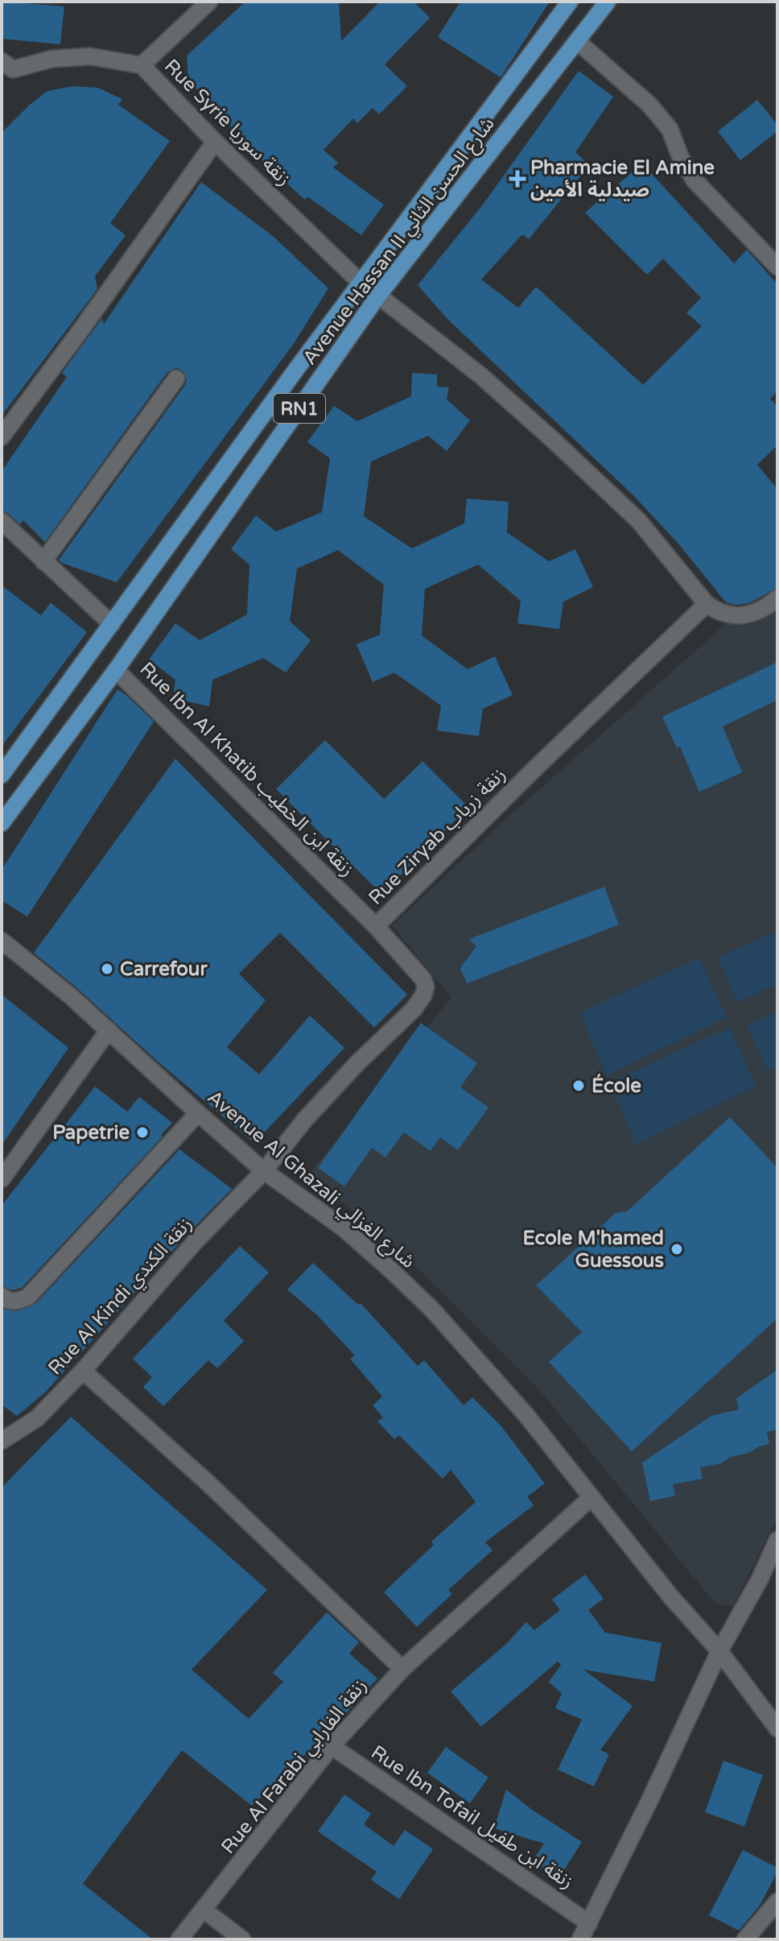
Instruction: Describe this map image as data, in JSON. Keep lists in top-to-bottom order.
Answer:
{
  "streets": {
    "main road": ["Avenue Hassan II شارع الحسن الثاني", "RN1"],
    "street": [
      "Rue Syrie زنقة سوريا",
      "Rue Ibn Al Khatib زنقة ابن الخطيب",
      "Rue Ziryab زنقة زرياب",
      "Avenue Al Ghazali شارع الغزالي",
      "Rue Al Kindi زنقة الكندي",
      "Rue Al Farabi زنقة الفارابي",
      "Rue Ibn Tofail زنقة ابن طفيل"
    ]
  },
  "crossings": [
    ["Rue Syrie زنقة سوريا", "Avenue Hassan II شارع الحسن الثاني"],
    ["Avenue Hassan II شارع الحسن الثاني", "Rue Ibn Al Khatib زنقة ابن الخطيب"],
    ["Rue Ibn Al Khatib زنقة ابن الخطيب", "Rue Ziryab زنقة زرياب"],
    ["Rue Ziryab زنقة زرياب", "Avenue Al Ghazali شارع الغزالي"],
    ["Rue Ziryab زنقة زرياب", "Rue Al Kindi زنقة الكندي"],
    ["Avenue Al Ghazali شارع الغزالي", "Rue Al Kindi زنقة الكندي"],
    ["Avenue Al Ghazali شارع الغزالي", "Rue Al Farabi زنقة الفارابي"],
    ["Rue Al Farabi زنقة الفارابي", "Rue Ibn Tofail زنقة ابن طفيل"]
  ],
  "places": {
    "health": ["Pharmacie El Amine صيدلية الأمين"],
    "other": [
      "Carrefour",
      "École",
      "Papetrie",
      "Ecole M'hamed Guessous"
    ]
  }
}
